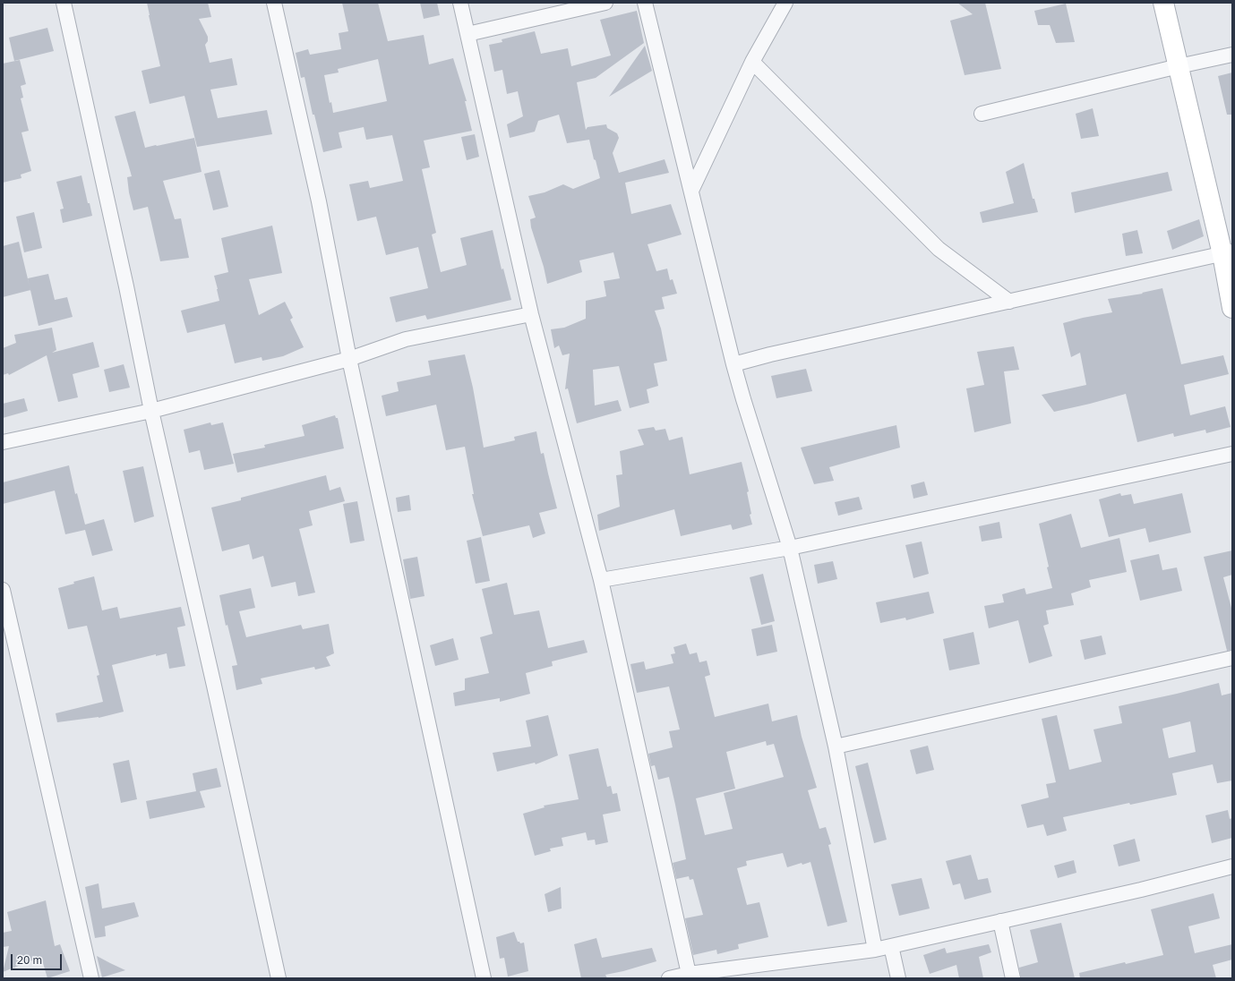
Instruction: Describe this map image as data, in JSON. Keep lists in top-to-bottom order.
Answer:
{
  "scale_bar": "20 m"
}
